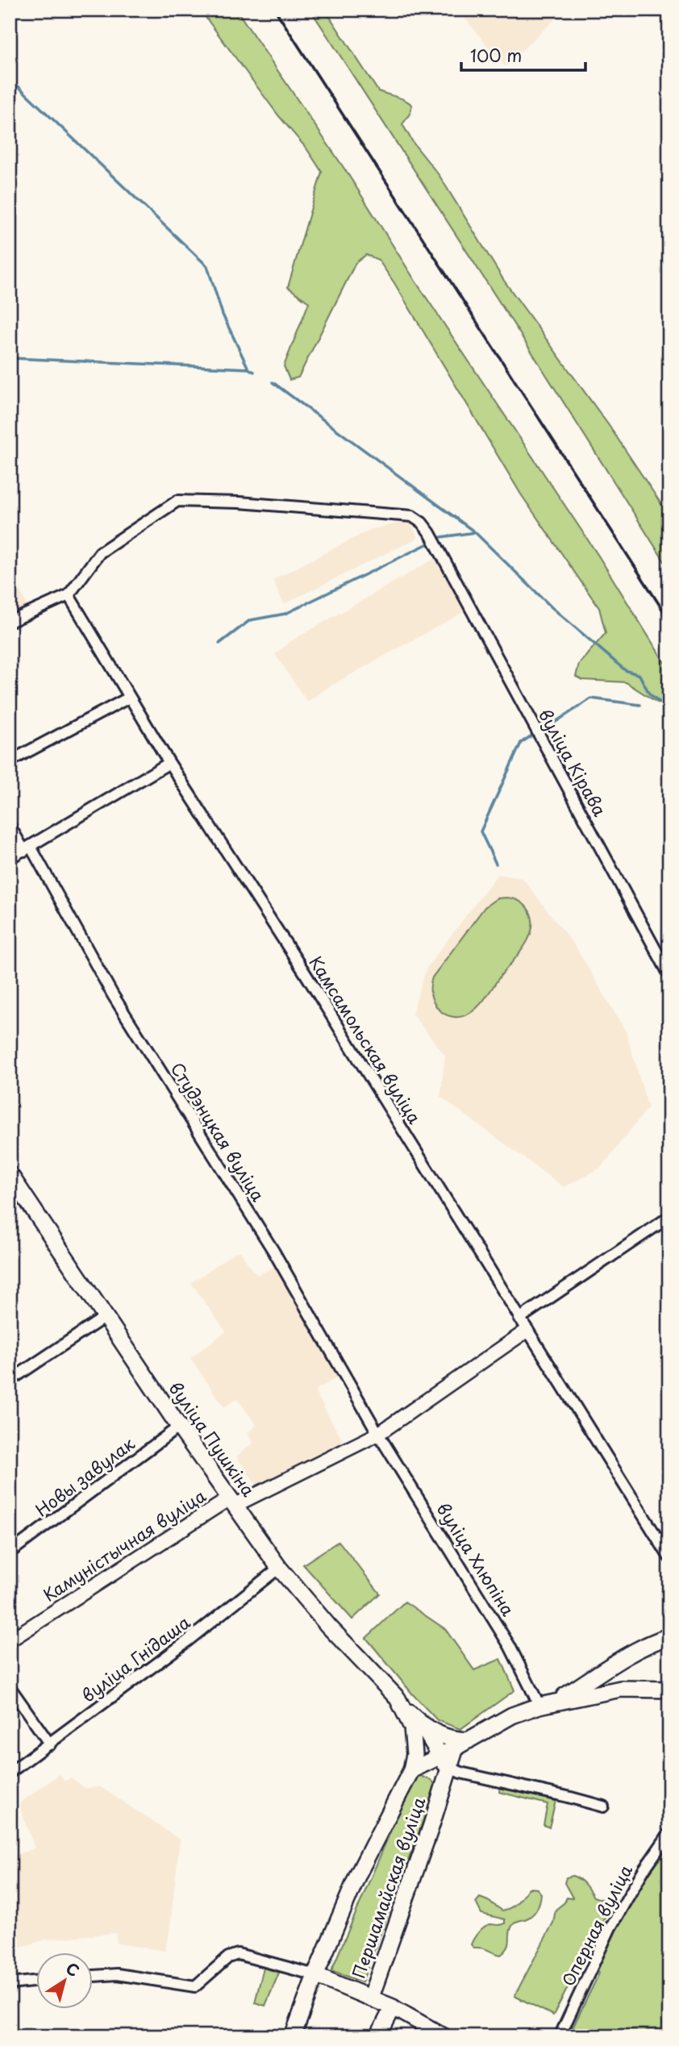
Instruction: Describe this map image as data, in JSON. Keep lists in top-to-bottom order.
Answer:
{
  "streets": {
    "main road": ["вуліца Пушкіна", "Першамайская вуліца"],
    "street": [
      "вуліца Кірава",
      "Камсамольская вуліца",
      "Студэнцкая вуліца",
      "Новы завулак",
      "Камуністычная вуліца",
      "вуліца Хлюпіна",
      "вуліца Гнідаша",
      "Оперная вуліца"
    ]
  },
  "crossings": [
    ["вуліца Кірава", "Камсамольская вуліца"],
    ["Камсамольская вуліца", "Камуністычная вуліца"],
    ["Студэнцкая вуліца", "Камуністычная вуліца"],
    ["Студэнцкая вуліца", "вуліца Хлюпіна"],
    ["вуліца Пушкіна", "Новы завулак"],
    ["вуліца Пушкіна", "Камуністычная вуліца"],
    ["вуліца Пушкіна", "вуліца Гнідаша"],
    ["вуліца Пушкіна", "Першамайская вуліца"],
    ["Камуністычная вуліца", "вуліца Хлюпіна"]
  ],
  "scale_bar": "100 m",
  "north": "top right"
}
